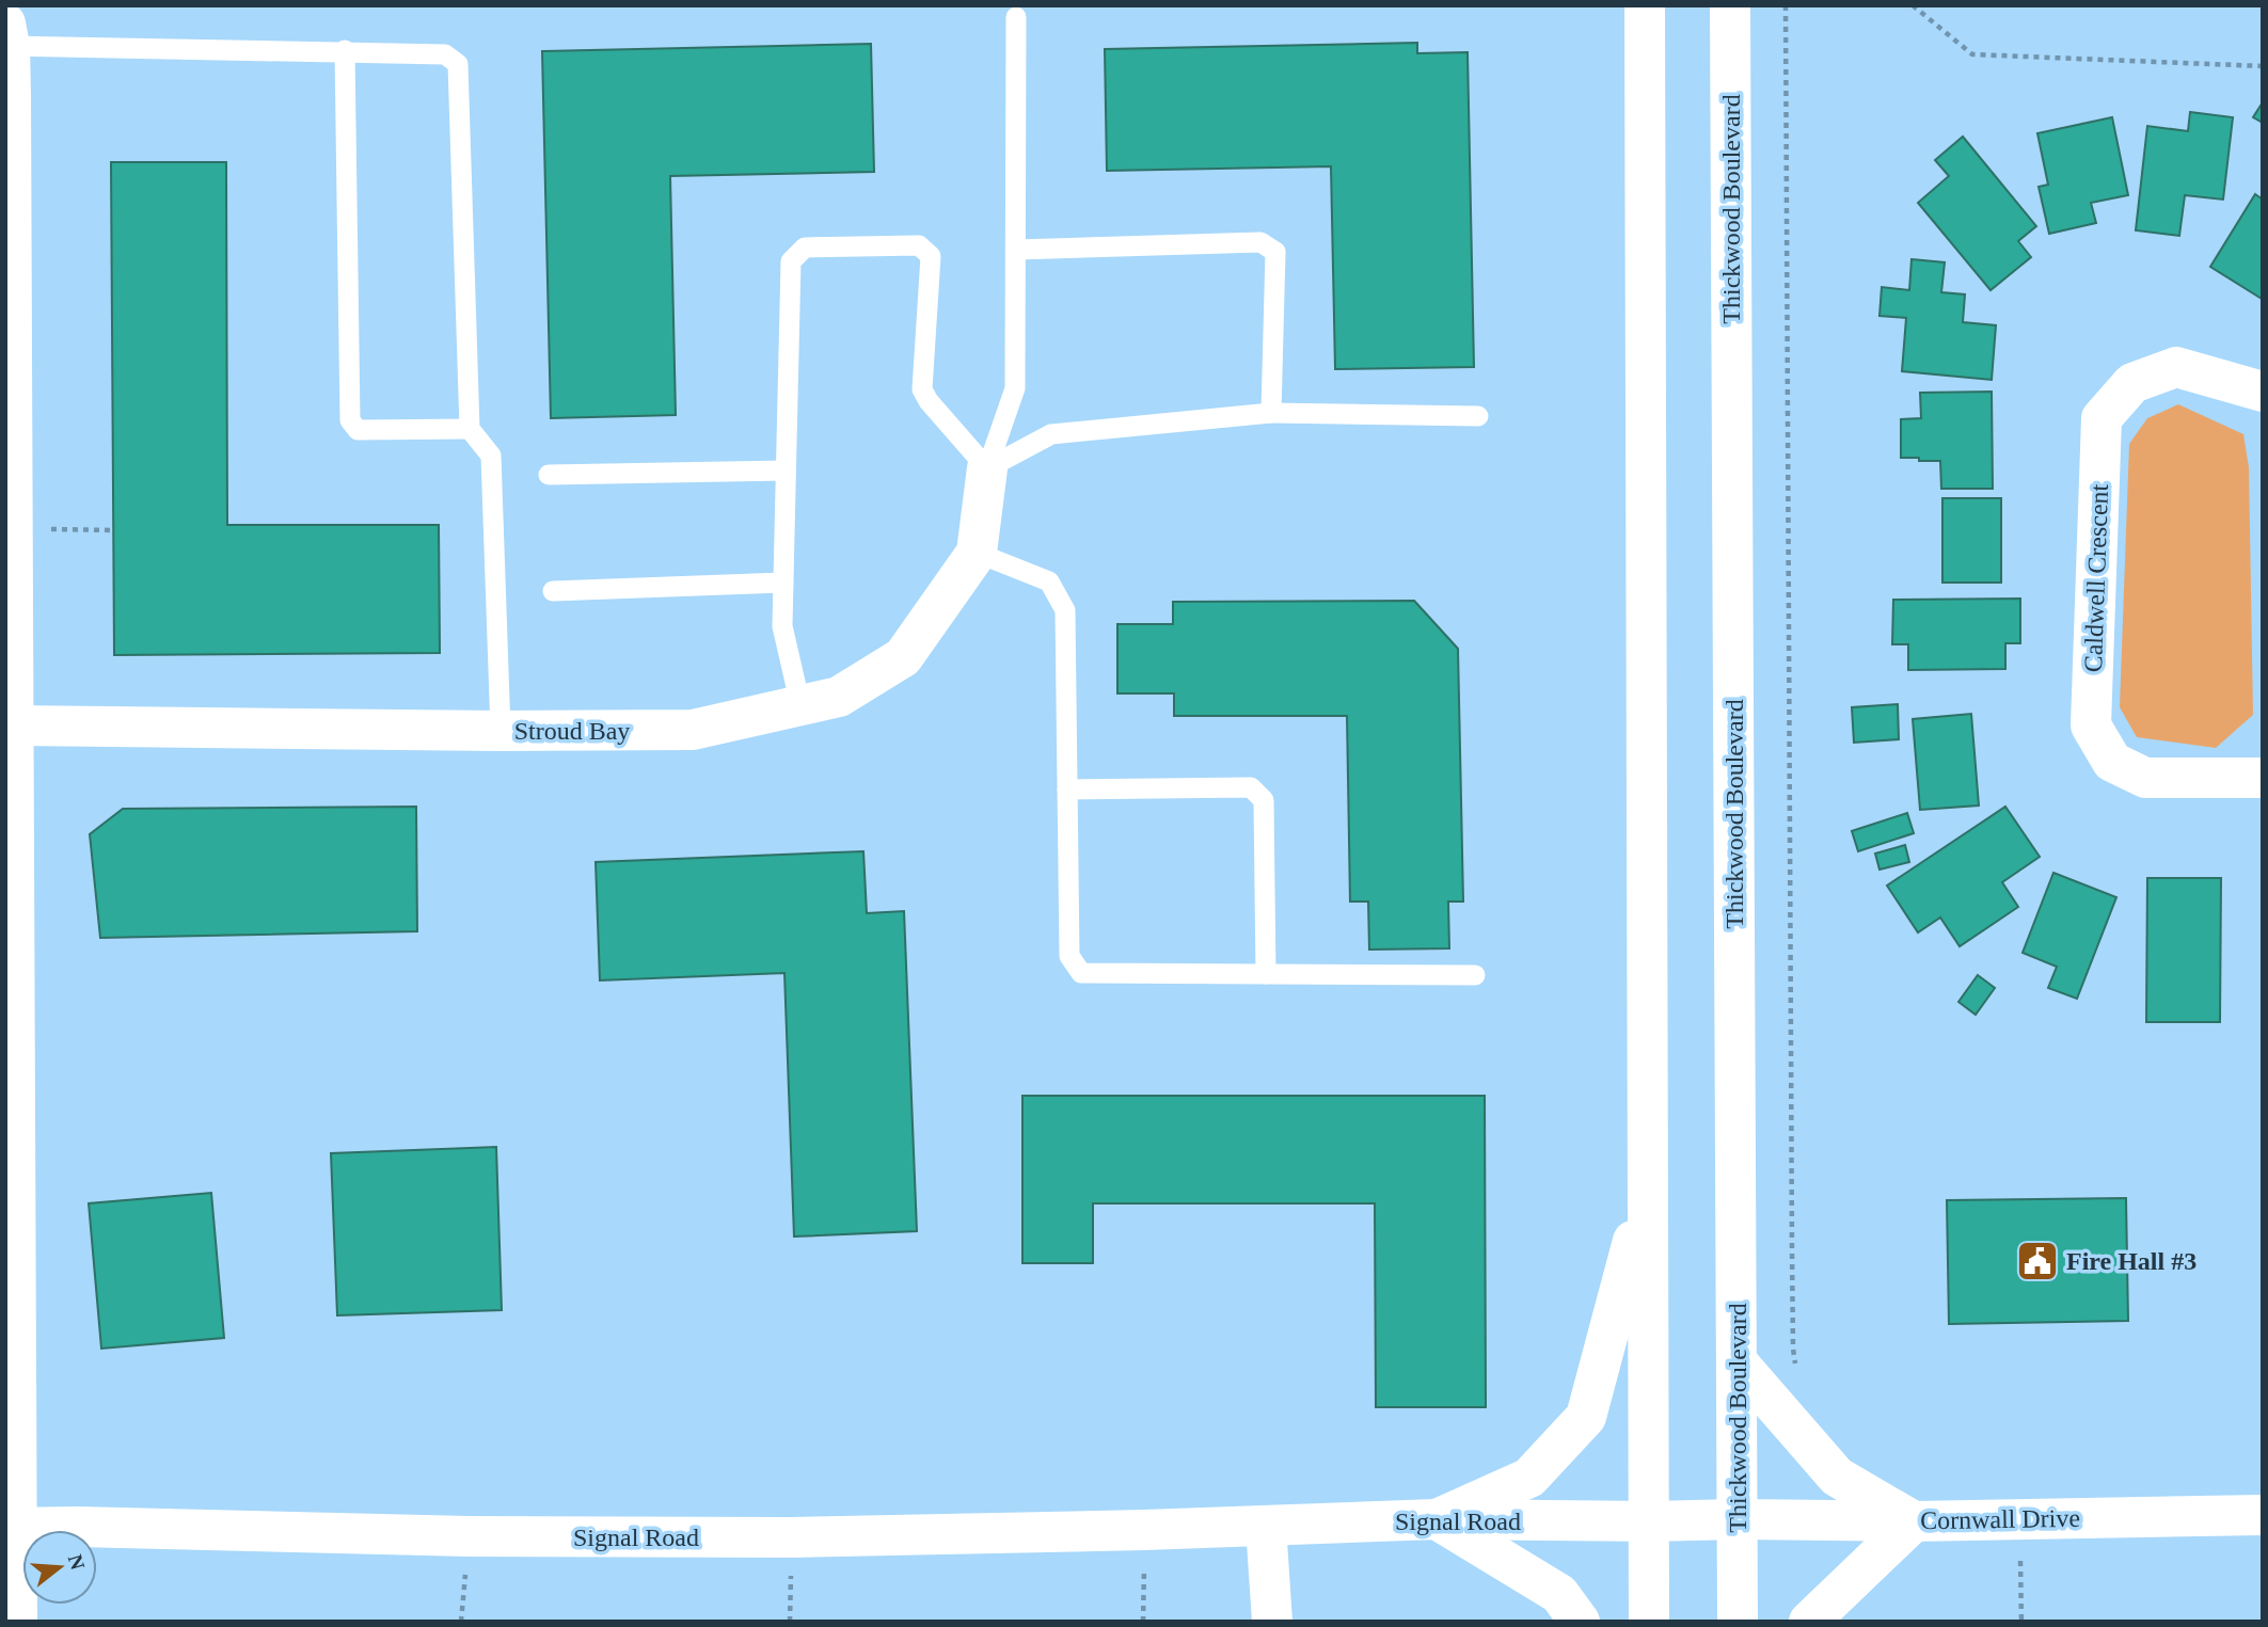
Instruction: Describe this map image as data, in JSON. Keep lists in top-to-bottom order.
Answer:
{
  "streets": {
    "street": [
      "Thickwood Boulevard",
      "Caldwell Crescent",
      "Stroud Bay",
      "Cornwall Drive",
      "Signal Road"
    ]
  },
  "crossings": [
    ["Thickwood Boulevard", "Cornwall Drive"],
    ["Thickwood Boulevard", "Signal Road"],
    ["Cornwall Drive", "Signal Road"]
  ],
  "places": {
    "public building": ["Fire Hall #3"]
  },
  "north": "right"
}
